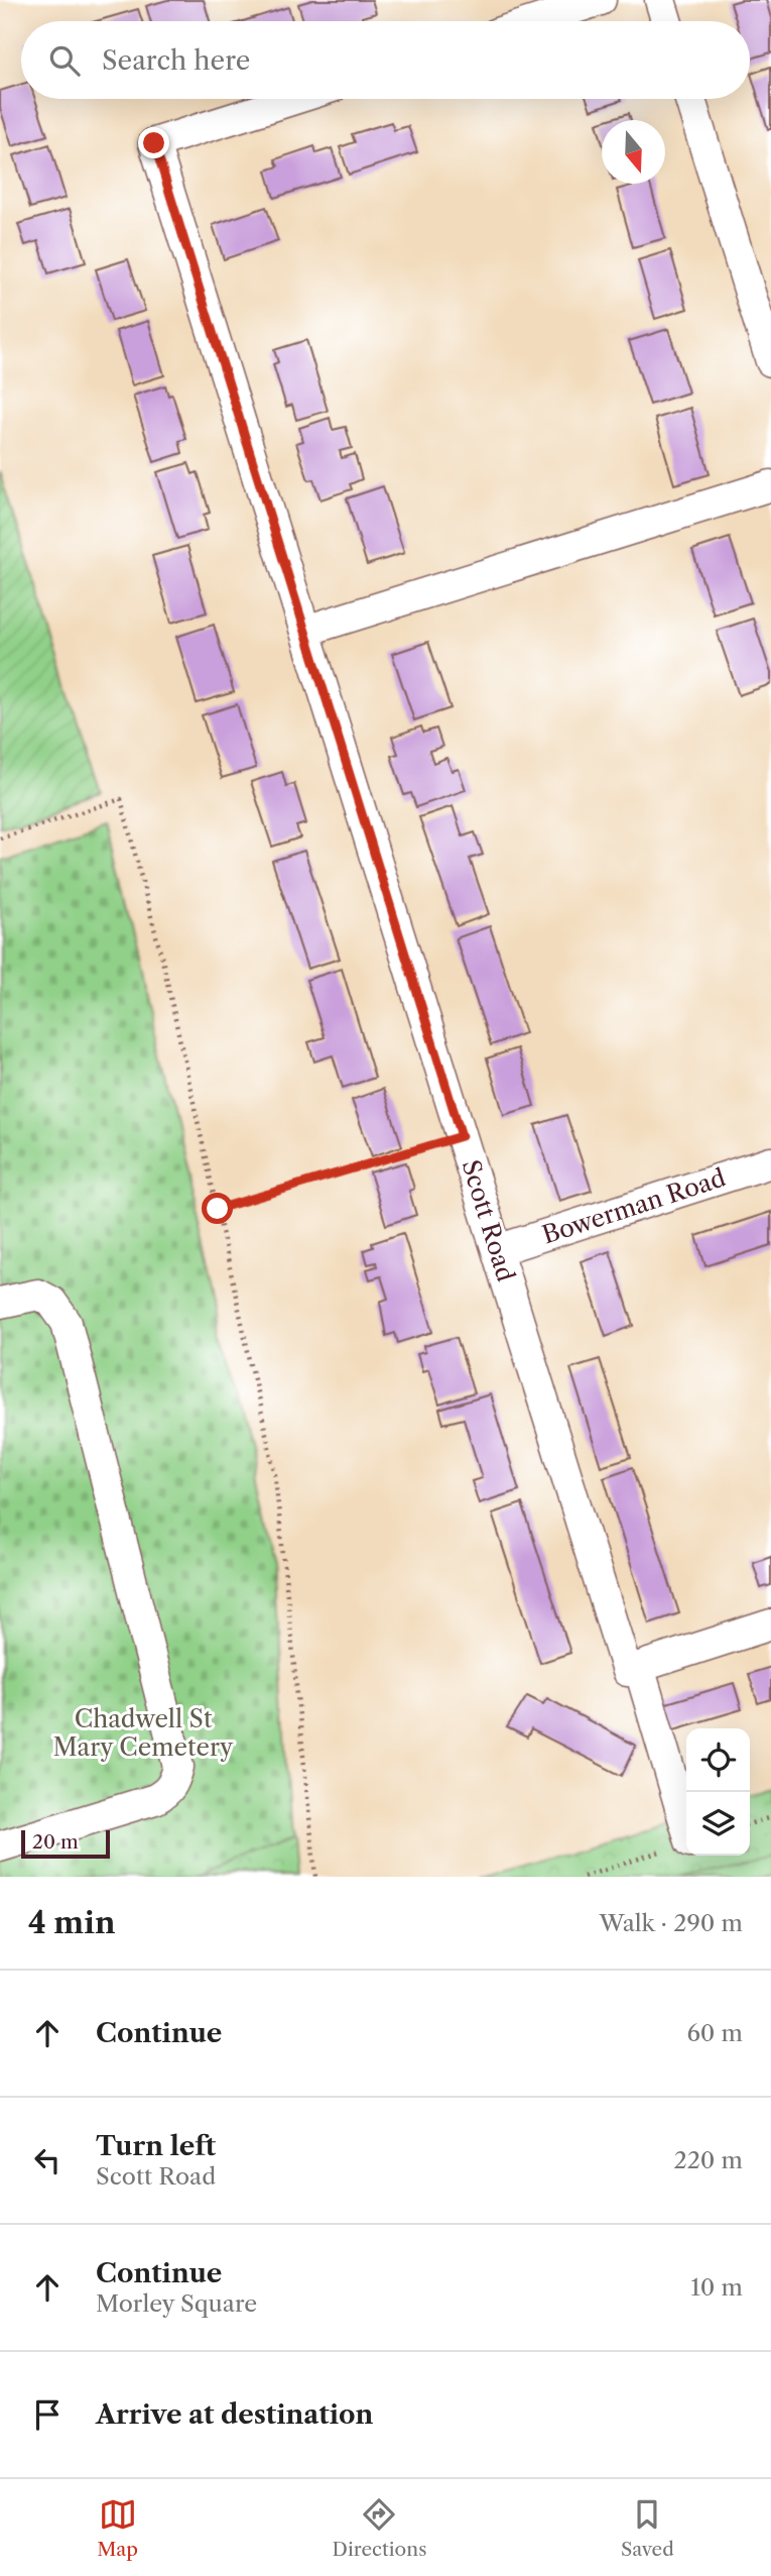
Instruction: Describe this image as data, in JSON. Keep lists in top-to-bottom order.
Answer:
{
  "streets": {
    "street": ["Bowerman Road", "Scott Road"]
  },
  "crossings": [
    ["Bowerman Road", "Scott Road"]
  ],
  "parks": ["Chadwell St Mary Cemetery"],
  "scale_bar": "20 m",
  "north": "bottom",
  "page": {
    "search": "Search here",
    "scale": "20 m",
    "heading": ["4 min", "Walk · 290 m"],
    "list": [
      ["Continue", "60 m"],
      ["Turn left", "Scott Road", "220 m"],
      ["Continue", "Morley Square", "10 m"],
      "Arrive at destination"
    ],
    "nav": ["Map", "Directions", "Saved"]
  }
}
